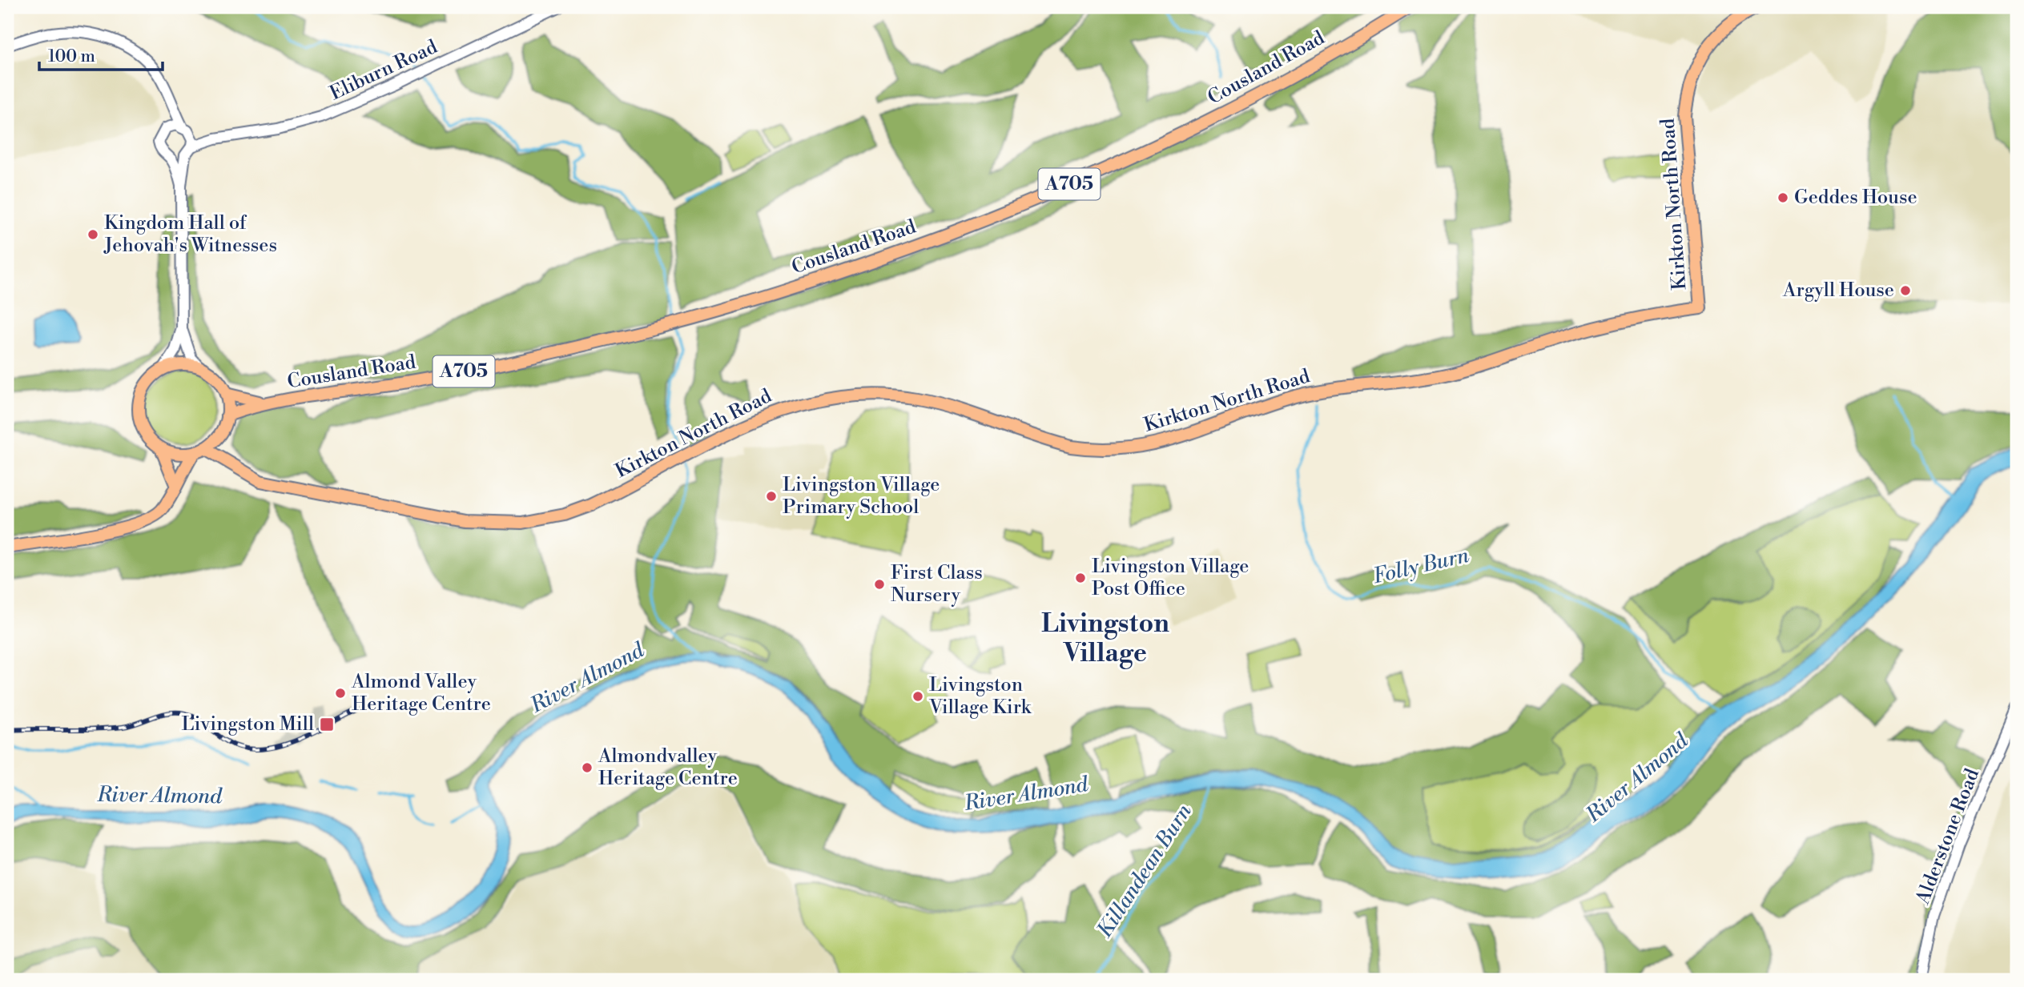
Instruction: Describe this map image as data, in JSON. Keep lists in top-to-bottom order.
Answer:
{
  "streets": {
    "main road": ["Cousland Road", "A705", "Kirkton North Road"],
    "street": ["Eliburn Road", "Alderstone Road"]
  },
  "crossings": [
    ["Cousland Road", "Kirkton North Road"]
  ],
  "districts": ["Livingston Village"],
  "water": ["Folly Burn", "River Almond", "Killandean Burn"],
  "places": {
    "other": [
      "Geddes House",
      "Kingdom Hall of Jehovah's Witnesses",
      "Argyll House",
      "Livingston Village Primary School",
      "Livingston Village Post Office",
      "First Class Nursery",
      "Almond Valley Heritage Centre",
      "Livingston Village Kirk",
      "Almondvalley Heritage Centre"
    ],
    "transit": ["Livingston Mill"]
  },
  "scale_bar": "100 m"
}
